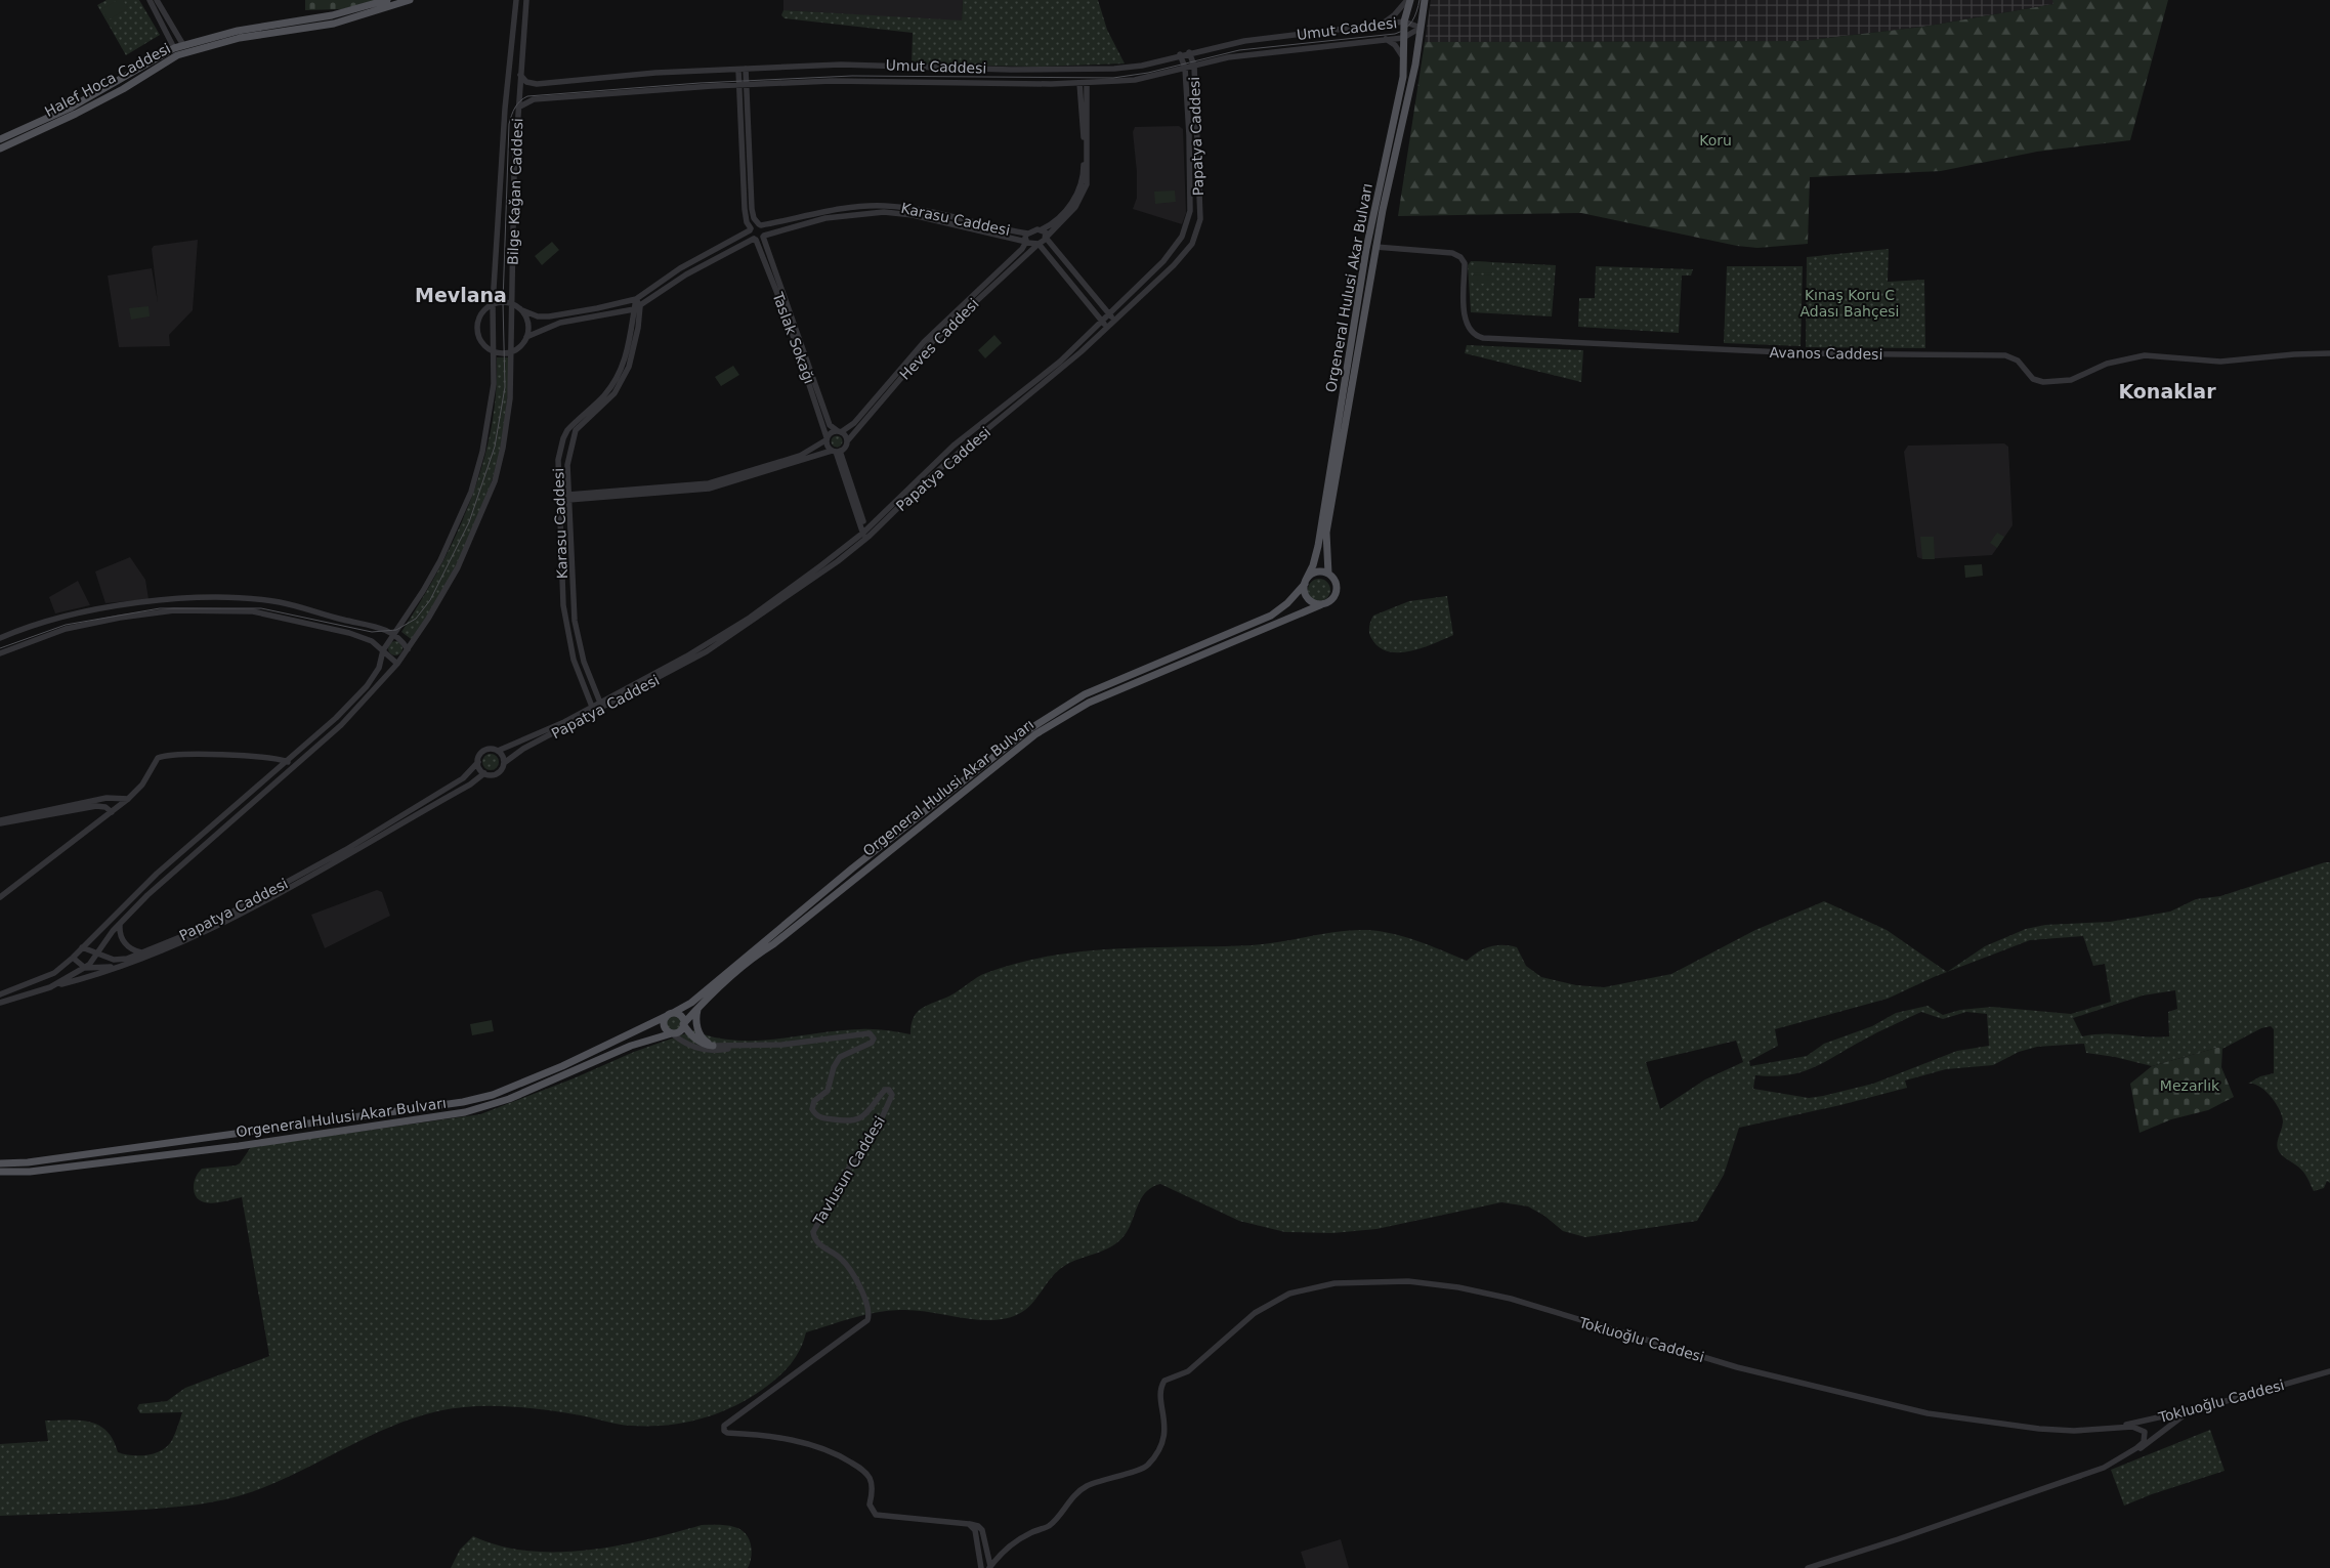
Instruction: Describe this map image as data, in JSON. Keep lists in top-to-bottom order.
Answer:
{
  "streets": {
    "main road": ["Halef Hoca Caddesi", "Orgeneral Hulusi Akar Bulvarı"],
    "street": [
      "Umut Caddesi",
      "Papatya Caddesi",
      "Bilge Kağan Caddesi",
      "Karasu Caddesi",
      "Taslak Sokağı",
      "Heves Caddesi",
      "Avanos Caddesi",
      "Tavlusun Caddesi",
      "Tokluoğlu Caddesi"
    ]
  },
  "crossings": [
    ["Umut Caddesi", "Papatya Caddesi"],
    ["Umut Caddesi", "Bilge Kağan Caddesi"],
    ["Umut Caddesi", "Orgeneral Hulusi Akar Bulvarı"],
    ["Papatya Caddesi", "Bilge Kağan Caddesi"],
    ["Papatya Caddesi", "Karasu Caddesi"],
    ["Karasu Caddesi", "Taslak Sokağı"],
    ["Karasu Caddesi", "Heves Caddesi"],
    ["Orgeneral Hulusi Akar Bulvarı", "Avanos Caddesi"],
    ["Orgeneral Hulusi Akar Bulvarı", "Tavlusun Caddesi"],
    ["Taslak Sokağı", "Heves Caddesi"]
  ],
  "districts": ["Mevlana", "Konaklar"],
  "parks": ["Koru", "Kınaş Koru C Adası Bahçesi", "Mezarlık"]
}
